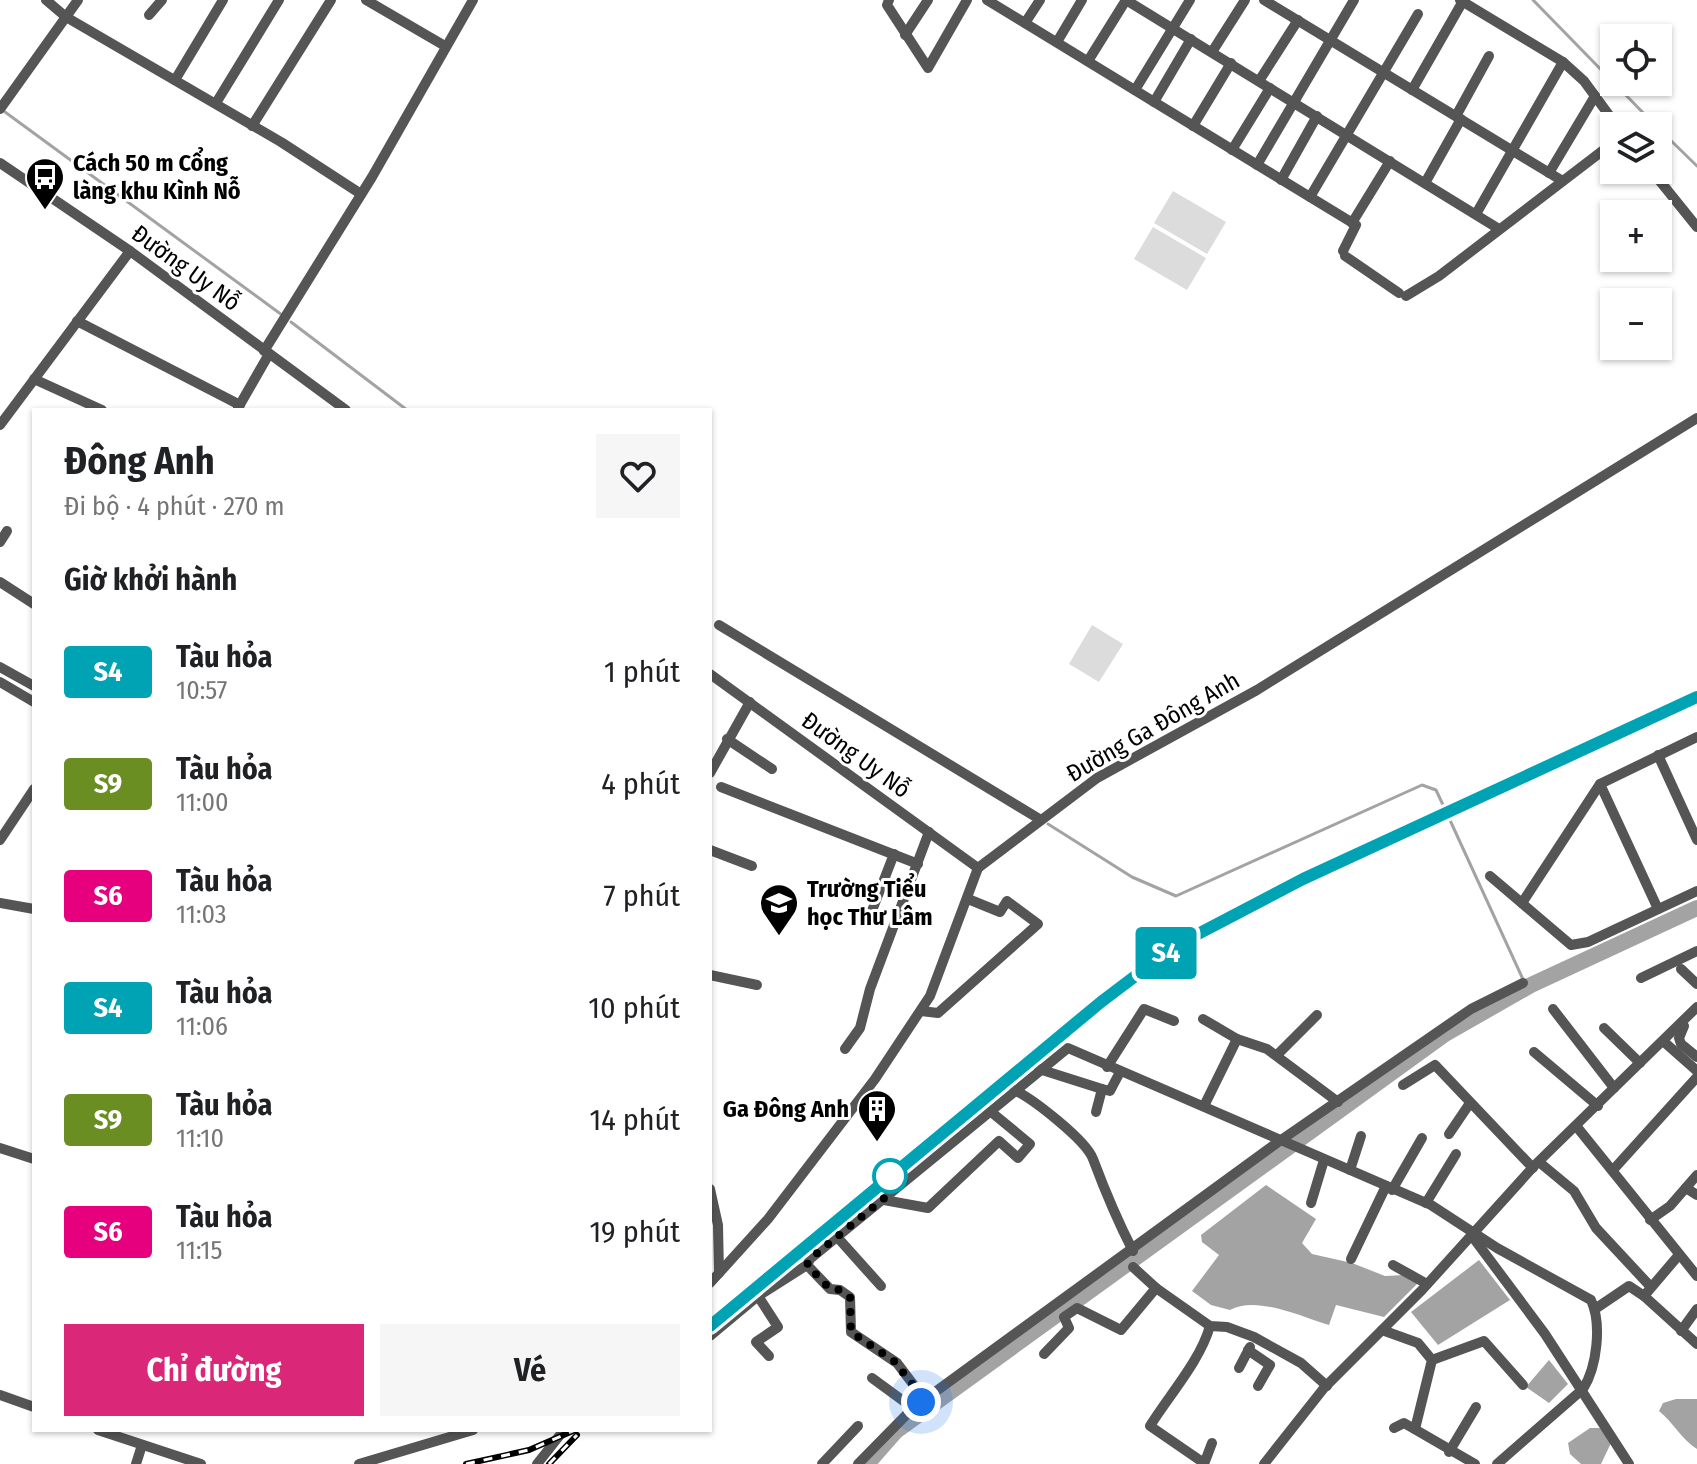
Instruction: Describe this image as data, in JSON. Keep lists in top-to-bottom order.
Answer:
{
  "streets": {
    "street": ["Đường Uy Nỗ", "Đường Ga Đông Anh"]
  },
  "crossings": [
    ["Đường Uy Nỗ", "Đường Ga Đông Anh"]
  ],
  "places": {
    "bus stop": ["Cách 50 m Cổng làng khu Kình Nỗ"],
    "school or university": ["Trường Tiểu học Thư Lâm"],
    "building": ["Ga Đông Anh"]
  },
  "page": {
    "on_map": "S4",
    "map_buttons": ["+", "−"],
    "heading": [
      ["Đông Anh", "Đi bộ · 4 phút · 270 m"],
      "Giờ khởi hành"
    ],
    "list": [
      {
        "mark": "S4",
        "name": "Tàu hỏa",
        "note": "10:57",
        "value": "1 phút"
      },
      {
        "mark": "S9",
        "name": "Tàu hỏa",
        "note": "11:00",
        "value": "4 phút"
      },
      {
        "mark": "S6",
        "name": "Tàu hỏa",
        "note": "11:03",
        "value": "7 phút"
      },
      {
        "mark": "S4",
        "name": "Tàu hỏa",
        "note": "11:06",
        "value": "10 phút"
      },
      {
        "mark": "S9",
        "name": "Tàu hỏa",
        "note": "11:10",
        "value": "14 phút"
      },
      {
        "mark": "S6",
        "name": "Tàu hỏa",
        "note": "11:15",
        "value": "19 phút"
      }
    ],
    "buttons": ["Chỉ đường", "Vé"]
  }
}
